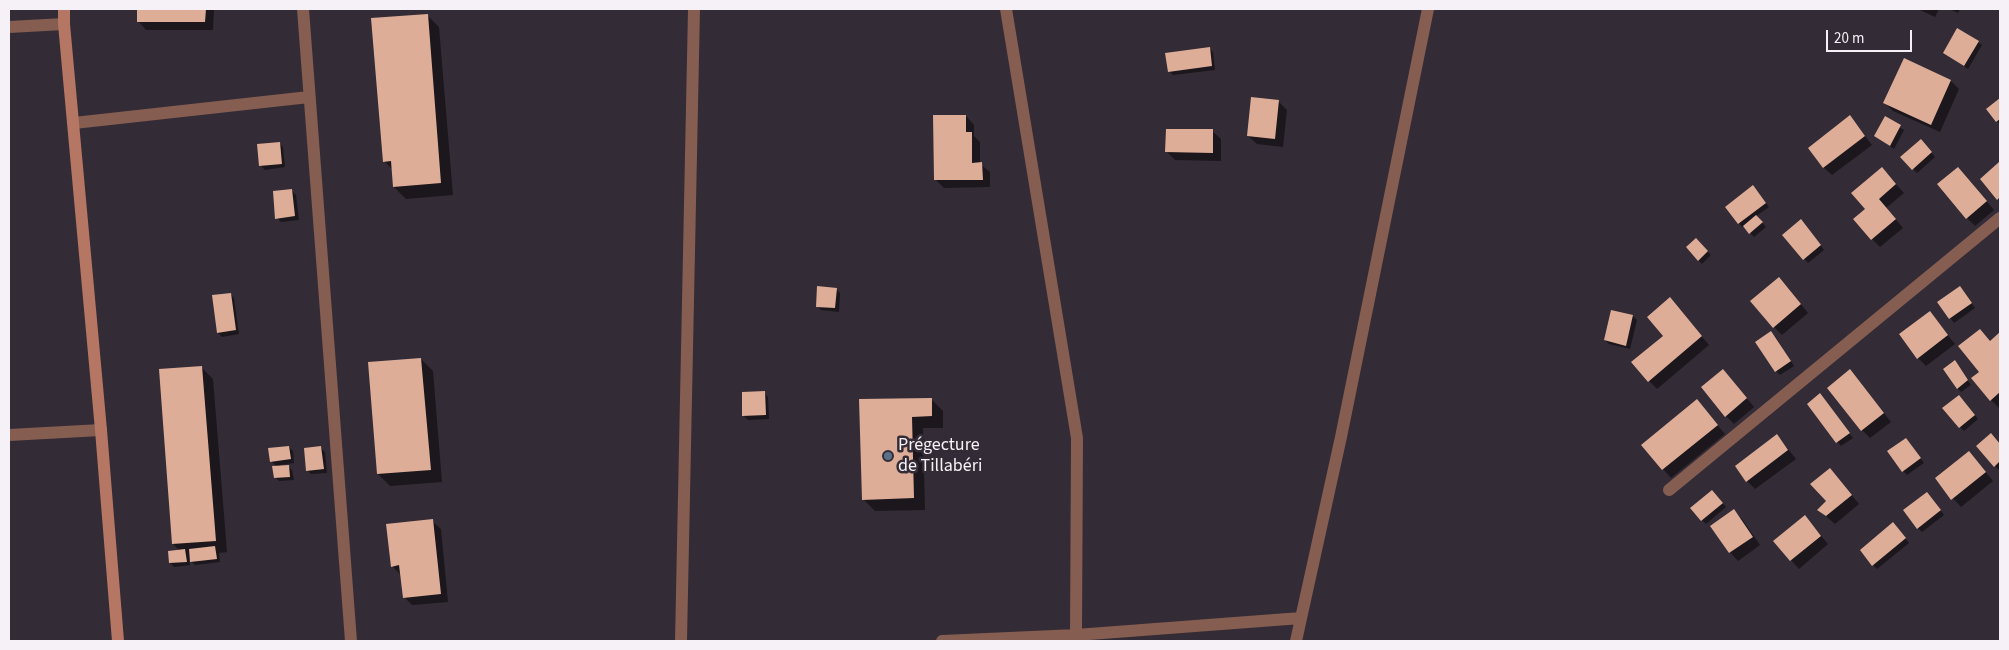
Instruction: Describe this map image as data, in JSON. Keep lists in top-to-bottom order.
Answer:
{
  "places": ["Prégecture de Tillabéri"],
  "scale_bar": "20 m"
}
